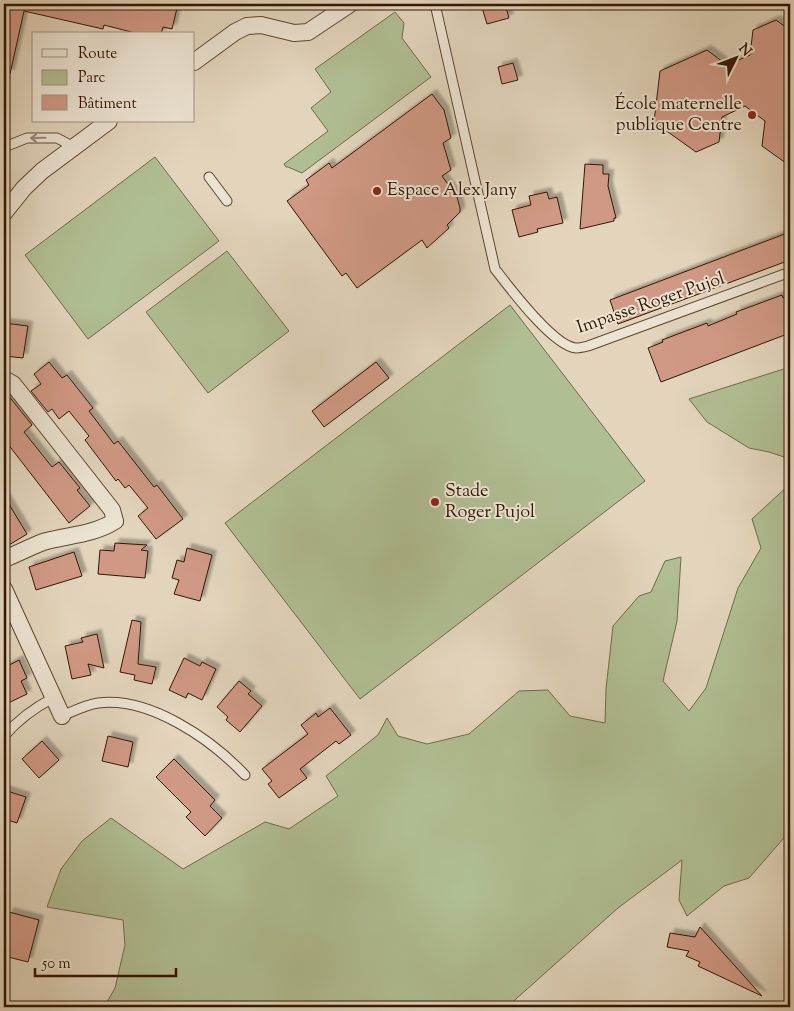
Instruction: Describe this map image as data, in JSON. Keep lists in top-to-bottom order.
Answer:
{
  "streets": {
    "lane": ["Impasse Roger Pujol"]
  },
  "places": ["École maternelle publique Centre", "Espace Alex Jany", "Stade Roger Pujol"],
  "legend": ["Route", "Parc", "Bâtiment"],
  "scale_bar": "50 m",
  "north": "top right"
}
